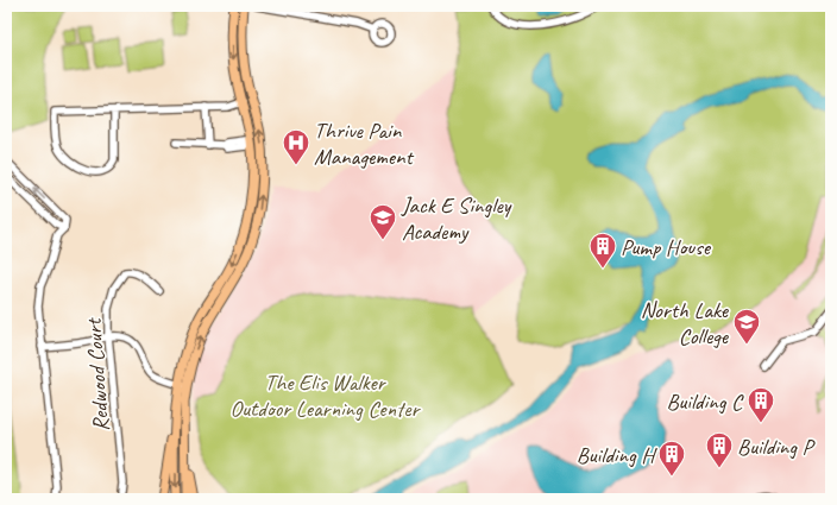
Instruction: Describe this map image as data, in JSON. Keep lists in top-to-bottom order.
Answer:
{
  "streets": {
    "street": ["Redwood Court"]
  },
  "parks": ["The Elis Walker Outdoor Learning Center"],
  "places": {
    "hospital": ["Thrive Pain Management"],
    "school or university": ["Jack E Singley Academy", "North Lake College"],
    "building": [
      "Pump House",
      "Building C",
      "Building P",
      "Building H"
    ]
  }
}
